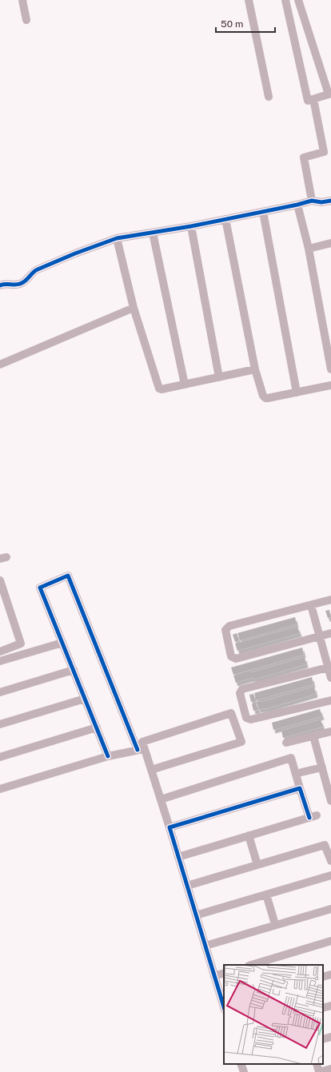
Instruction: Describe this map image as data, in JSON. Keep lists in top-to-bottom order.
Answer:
{
  "scale_bar": "50 m"
}
